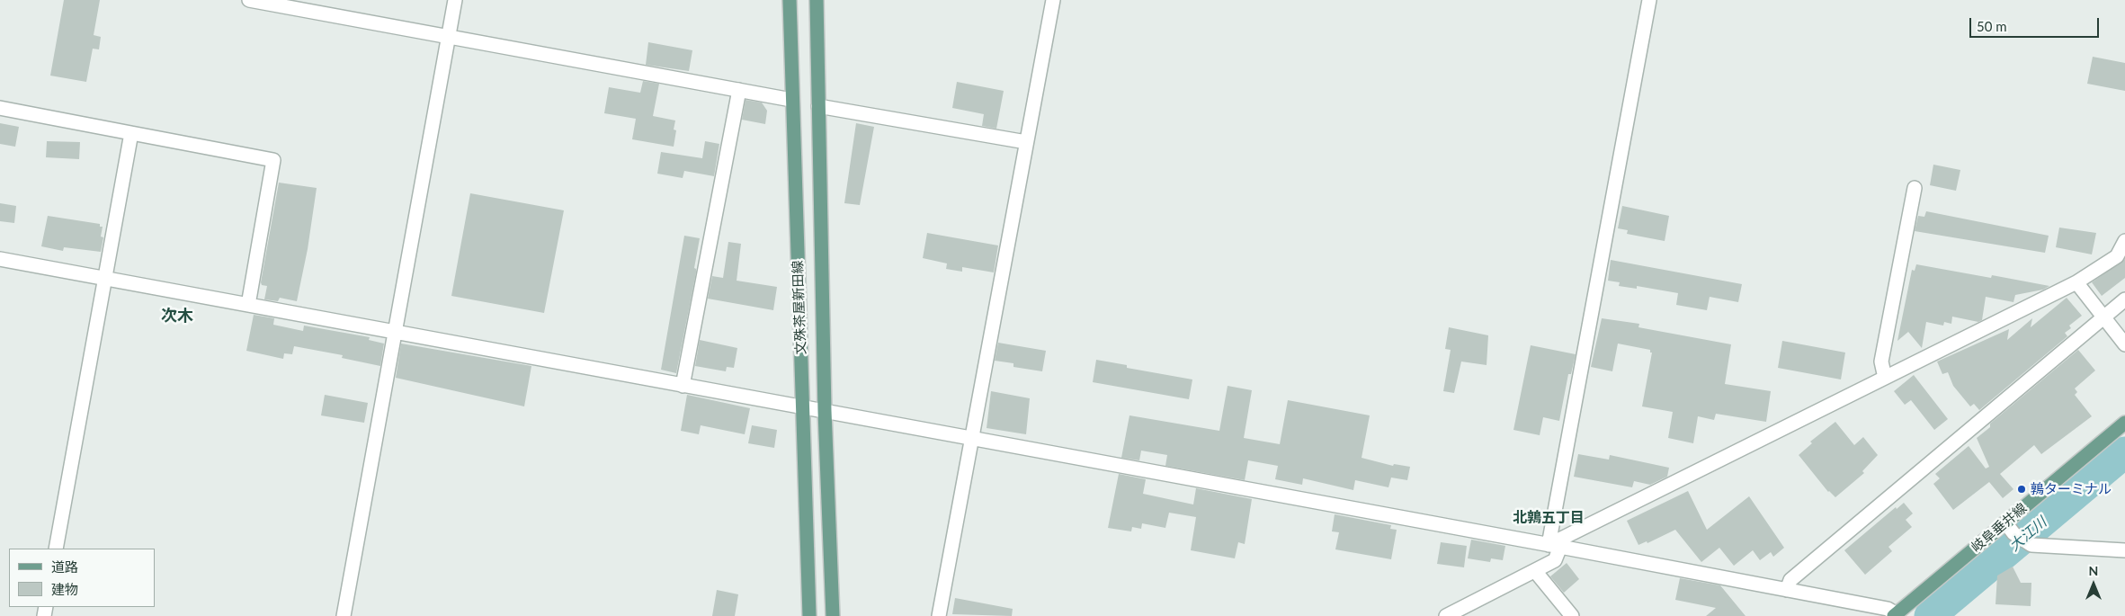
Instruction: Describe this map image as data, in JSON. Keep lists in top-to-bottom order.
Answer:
{
  "streets": {
    "main road": ["文殊茶屋新田線", "岐阜垂井線"]
  },
  "districts": ["次木", "北鶉五丁目"],
  "water": ["大江川"],
  "places": ["鶉ターミナル"],
  "legend": ["道路", "建物"],
  "scale_bar": "50 m",
  "north": "top"
}
